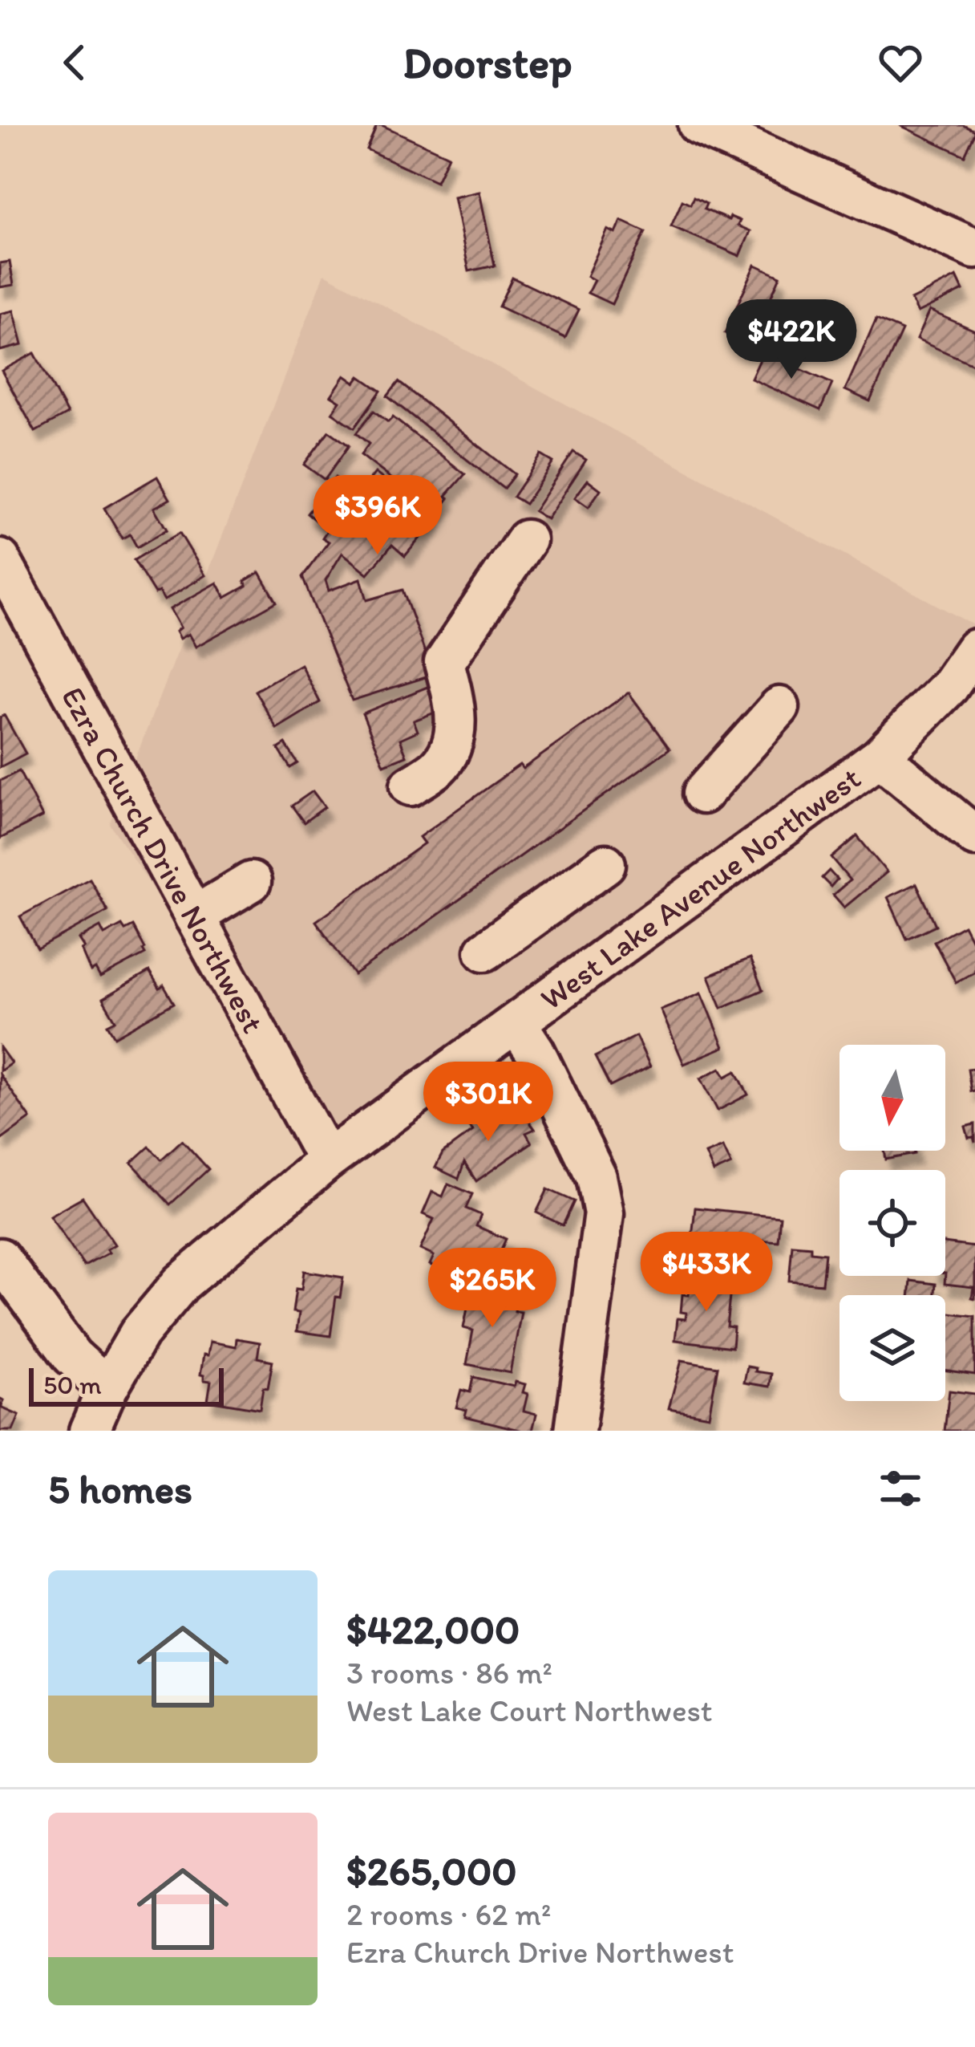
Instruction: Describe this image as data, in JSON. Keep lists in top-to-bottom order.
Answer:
{
  "streets": {
    "street": ["Ezra Church Drive Northwest", "West Lake Avenue Northwest"]
  },
  "crossings": [
    ["Ezra Church Drive Northwest", "West Lake Avenue Northwest"]
  ],
  "scale_bar": "50 m",
  "north": "bottom",
  "page": {
    "header": "Doorstep",
    "price": [
      "$422K",
      "$396K",
      "$301K",
      "$433K",
      "$265K"
    ],
    "scale": "50 m",
    "heading": "5 homes",
    "list": [
      {
        "name": "$422,000",
        "note": "3 rooms · 86 m² · West Lake Court Northwest"
      },
      {
        "name": "$265,000",
        "note": "2 rooms · 62 m² · Ezra Church Drive Northwest"
      }
    ]
  }
}
